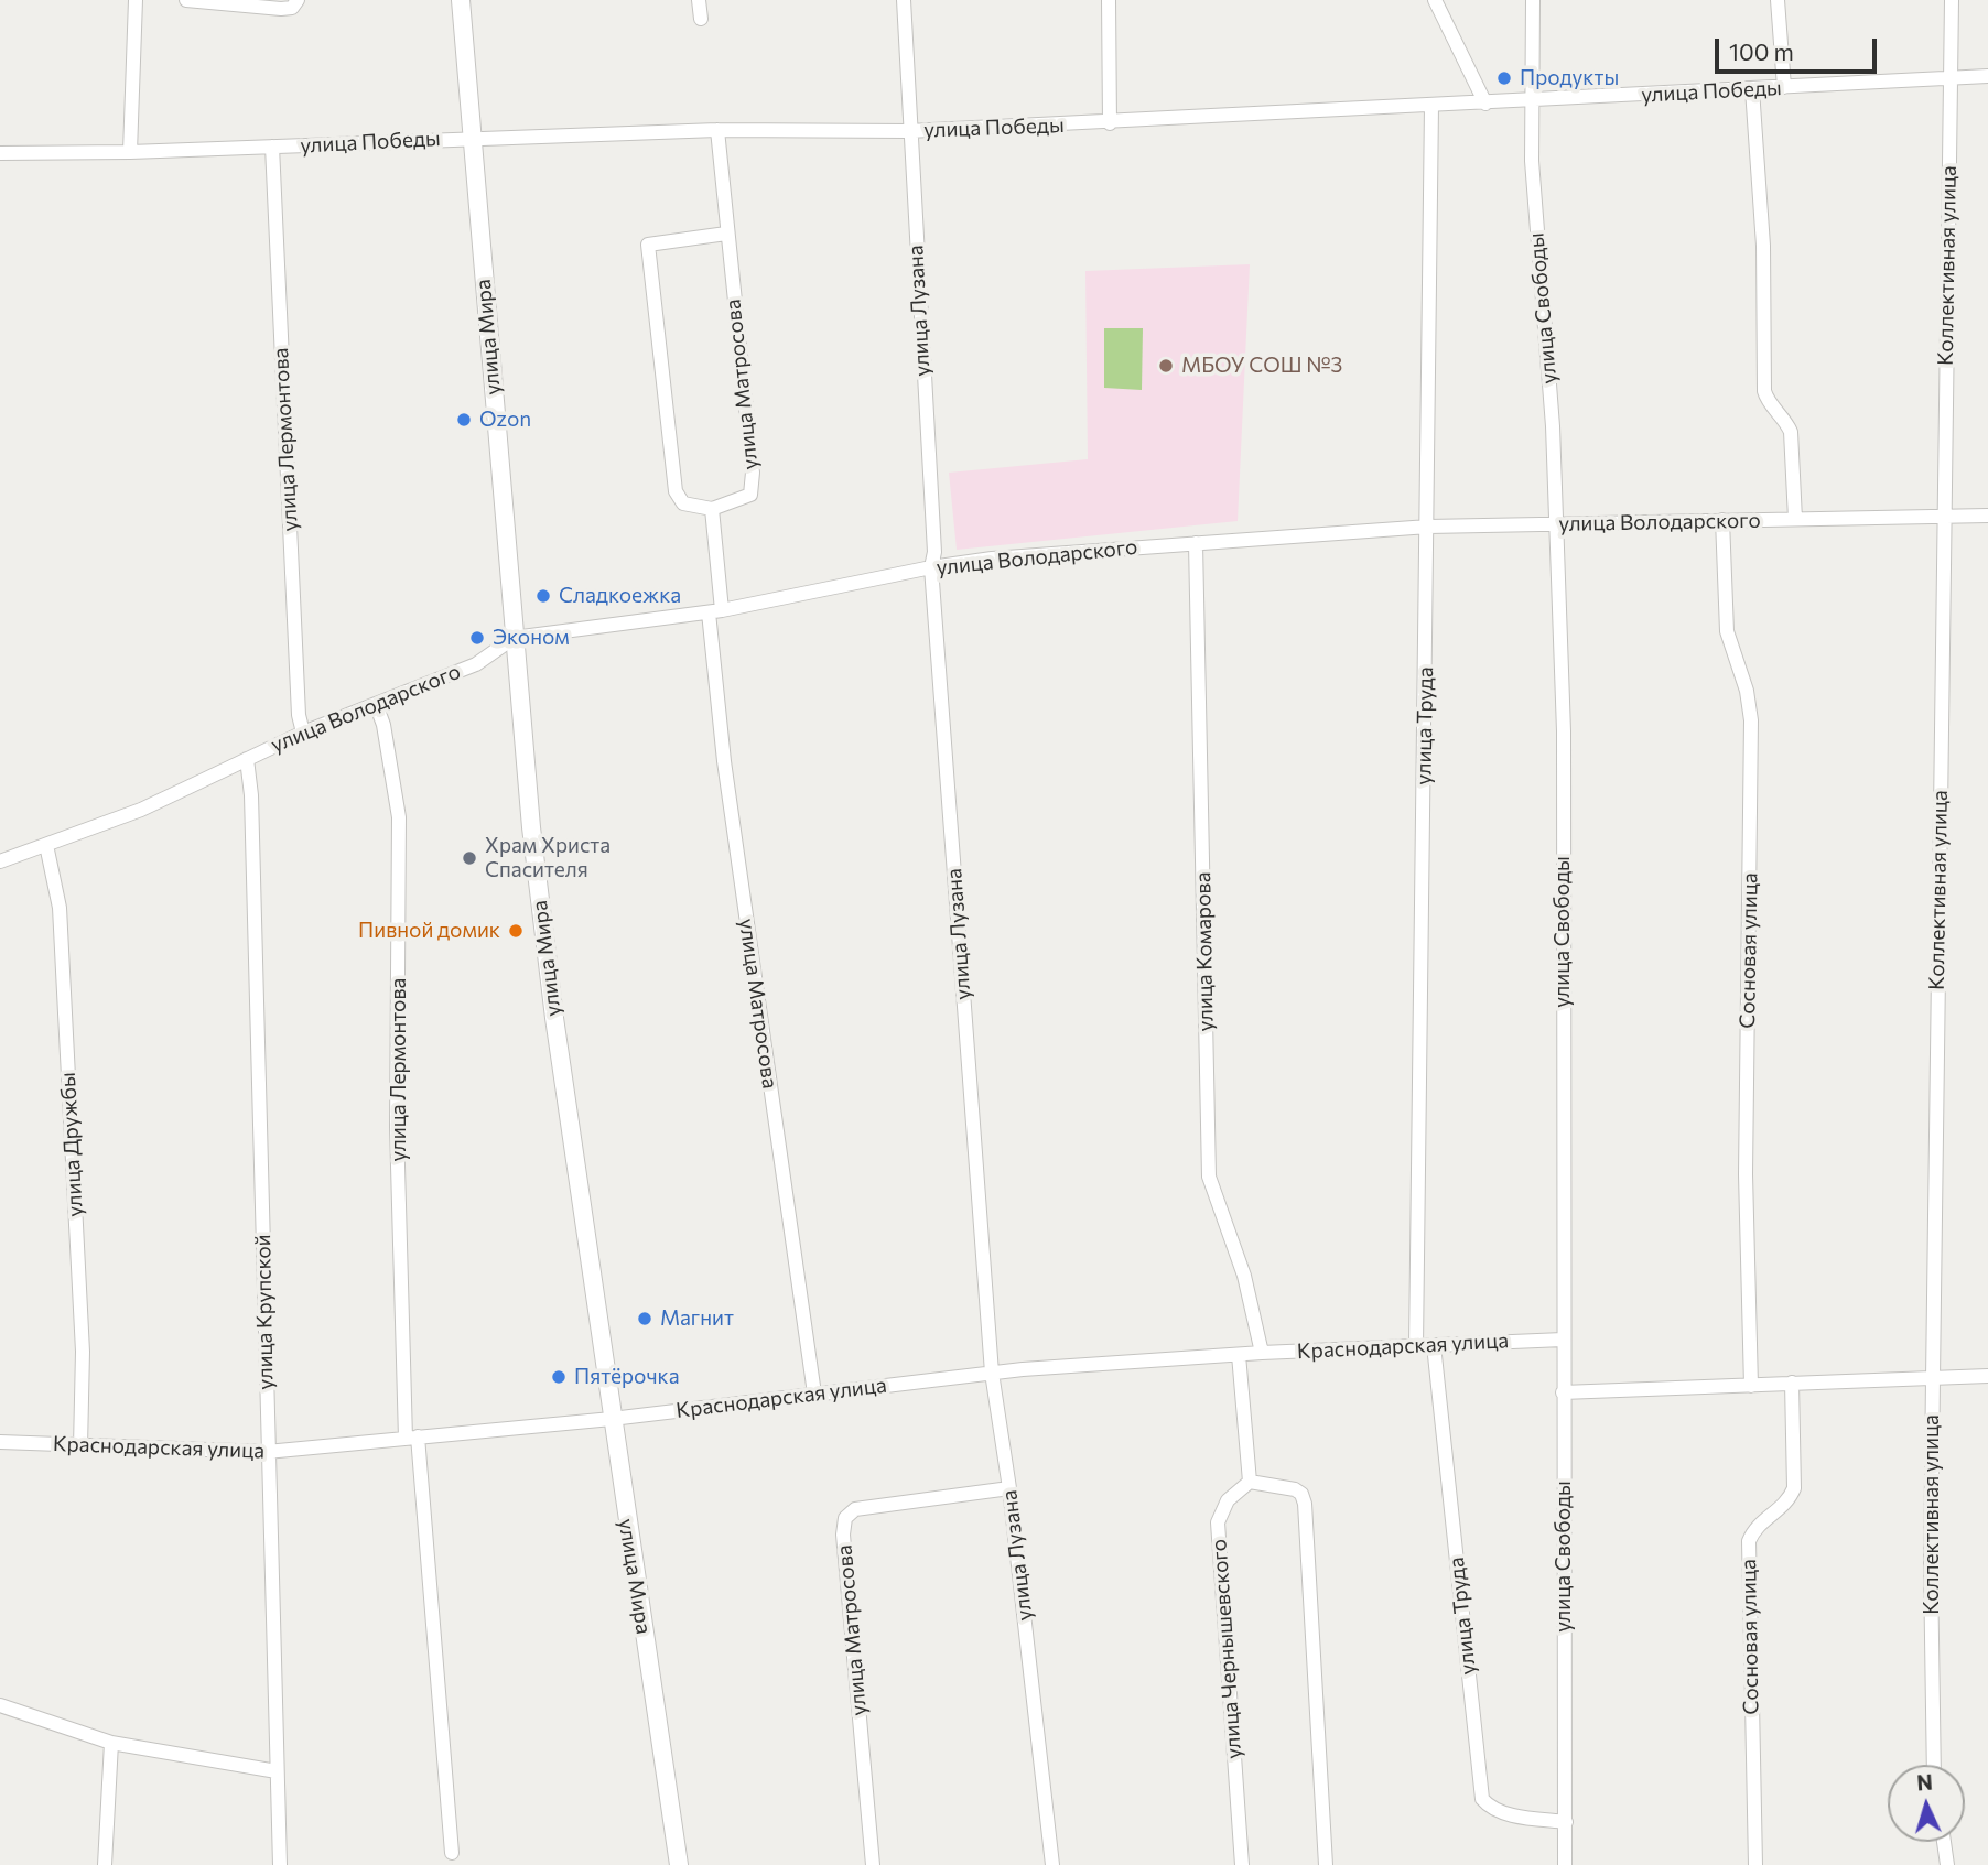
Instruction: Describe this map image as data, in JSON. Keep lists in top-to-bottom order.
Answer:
{
  "streets": {
    "main road": ["улица Мира"],
    "street": [
      "улица Победы",
      "Коллективная улица",
      "улица Свободы",
      "улица Лузана",
      "улица Матросова",
      "улица Лермонтова",
      "улица Володарского",
      "улица Труда",
      "Сосновая улица",
      "улица Комарова",
      "улица Дружбы",
      "улица Крупской",
      "Краснодарская улица",
      "улица Чернышевского"
    ]
  },
  "crossings": [
    ["улица Победы", "Коллективная улица"],
    ["улица Победы", "улица Свободы"],
    ["улица Победы", "улица Лузана"],
    ["улица Победы", "улица Мира"],
    ["улица Победы", "улица Матросова"],
    ["улица Победы", "улица Лермонтова"],
    ["улица Победы", "улица Труда"],
    ["Коллективная улица", "улица Володарского"],
    ["улица Свободы", "улица Володарского"],
    ["улица Свободы", "улица Труда"],
    ["улица Свободы", "Краснодарская улица"],
    ["улица Лузана", "улица Матросова"],
    ["улица Лузана", "улица Володарского"],
    ["улица Лузана", "Краснодарская улица"],
    ["улица Мира", "улица Володарского"],
    ["улица Мира", "Краснодарская улица"],
    ["улица Матросова", "улица Володарского"],
    ["улица Матросова", "Краснодарская улица"],
    ["улица Лермонтова", "улица Володарского"],
    ["улица Лермонтова", "Краснодарская улица"],
    ["улица Володарского", "улица Труда"],
    ["улица Володарского", "Сосновая улица"],
    ["улица Володарского", "улица Комарова"],
    ["улица Володарского", "улица Дружбы"],
    ["улица Володарского", "улица Крупской"],
    ["улица Труда", "Краснодарская улица"],
    ["улица Комарова", "Краснодарская улица"],
    ["улица Дружбы", "Краснодарская улица"],
    ["улица Крупской", "Краснодарская улица"]
  ],
  "places": [
    "Продукты",
    "МБОУ СОШ №3",
    "Ozon",
    "Сладкоежка",
    "Эконом",
    "Храм Христа Спасителя",
    "Пивной домик",
    "Магнит",
    "Пятёрочка"
  ],
  "scale_bar": "100 m",
  "north": "top"
}
